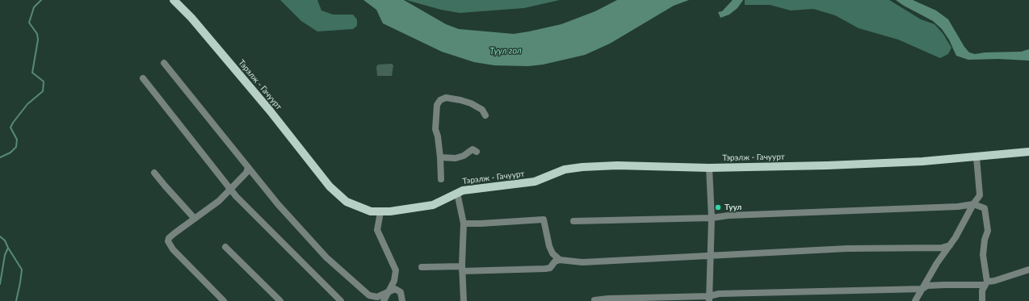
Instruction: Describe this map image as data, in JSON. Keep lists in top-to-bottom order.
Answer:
{
  "streets": {
    "main road": ["Тэрэлж - Гачуурт"]
  },
  "water": ["Туул гол"],
  "places": ["Туул"]
}
